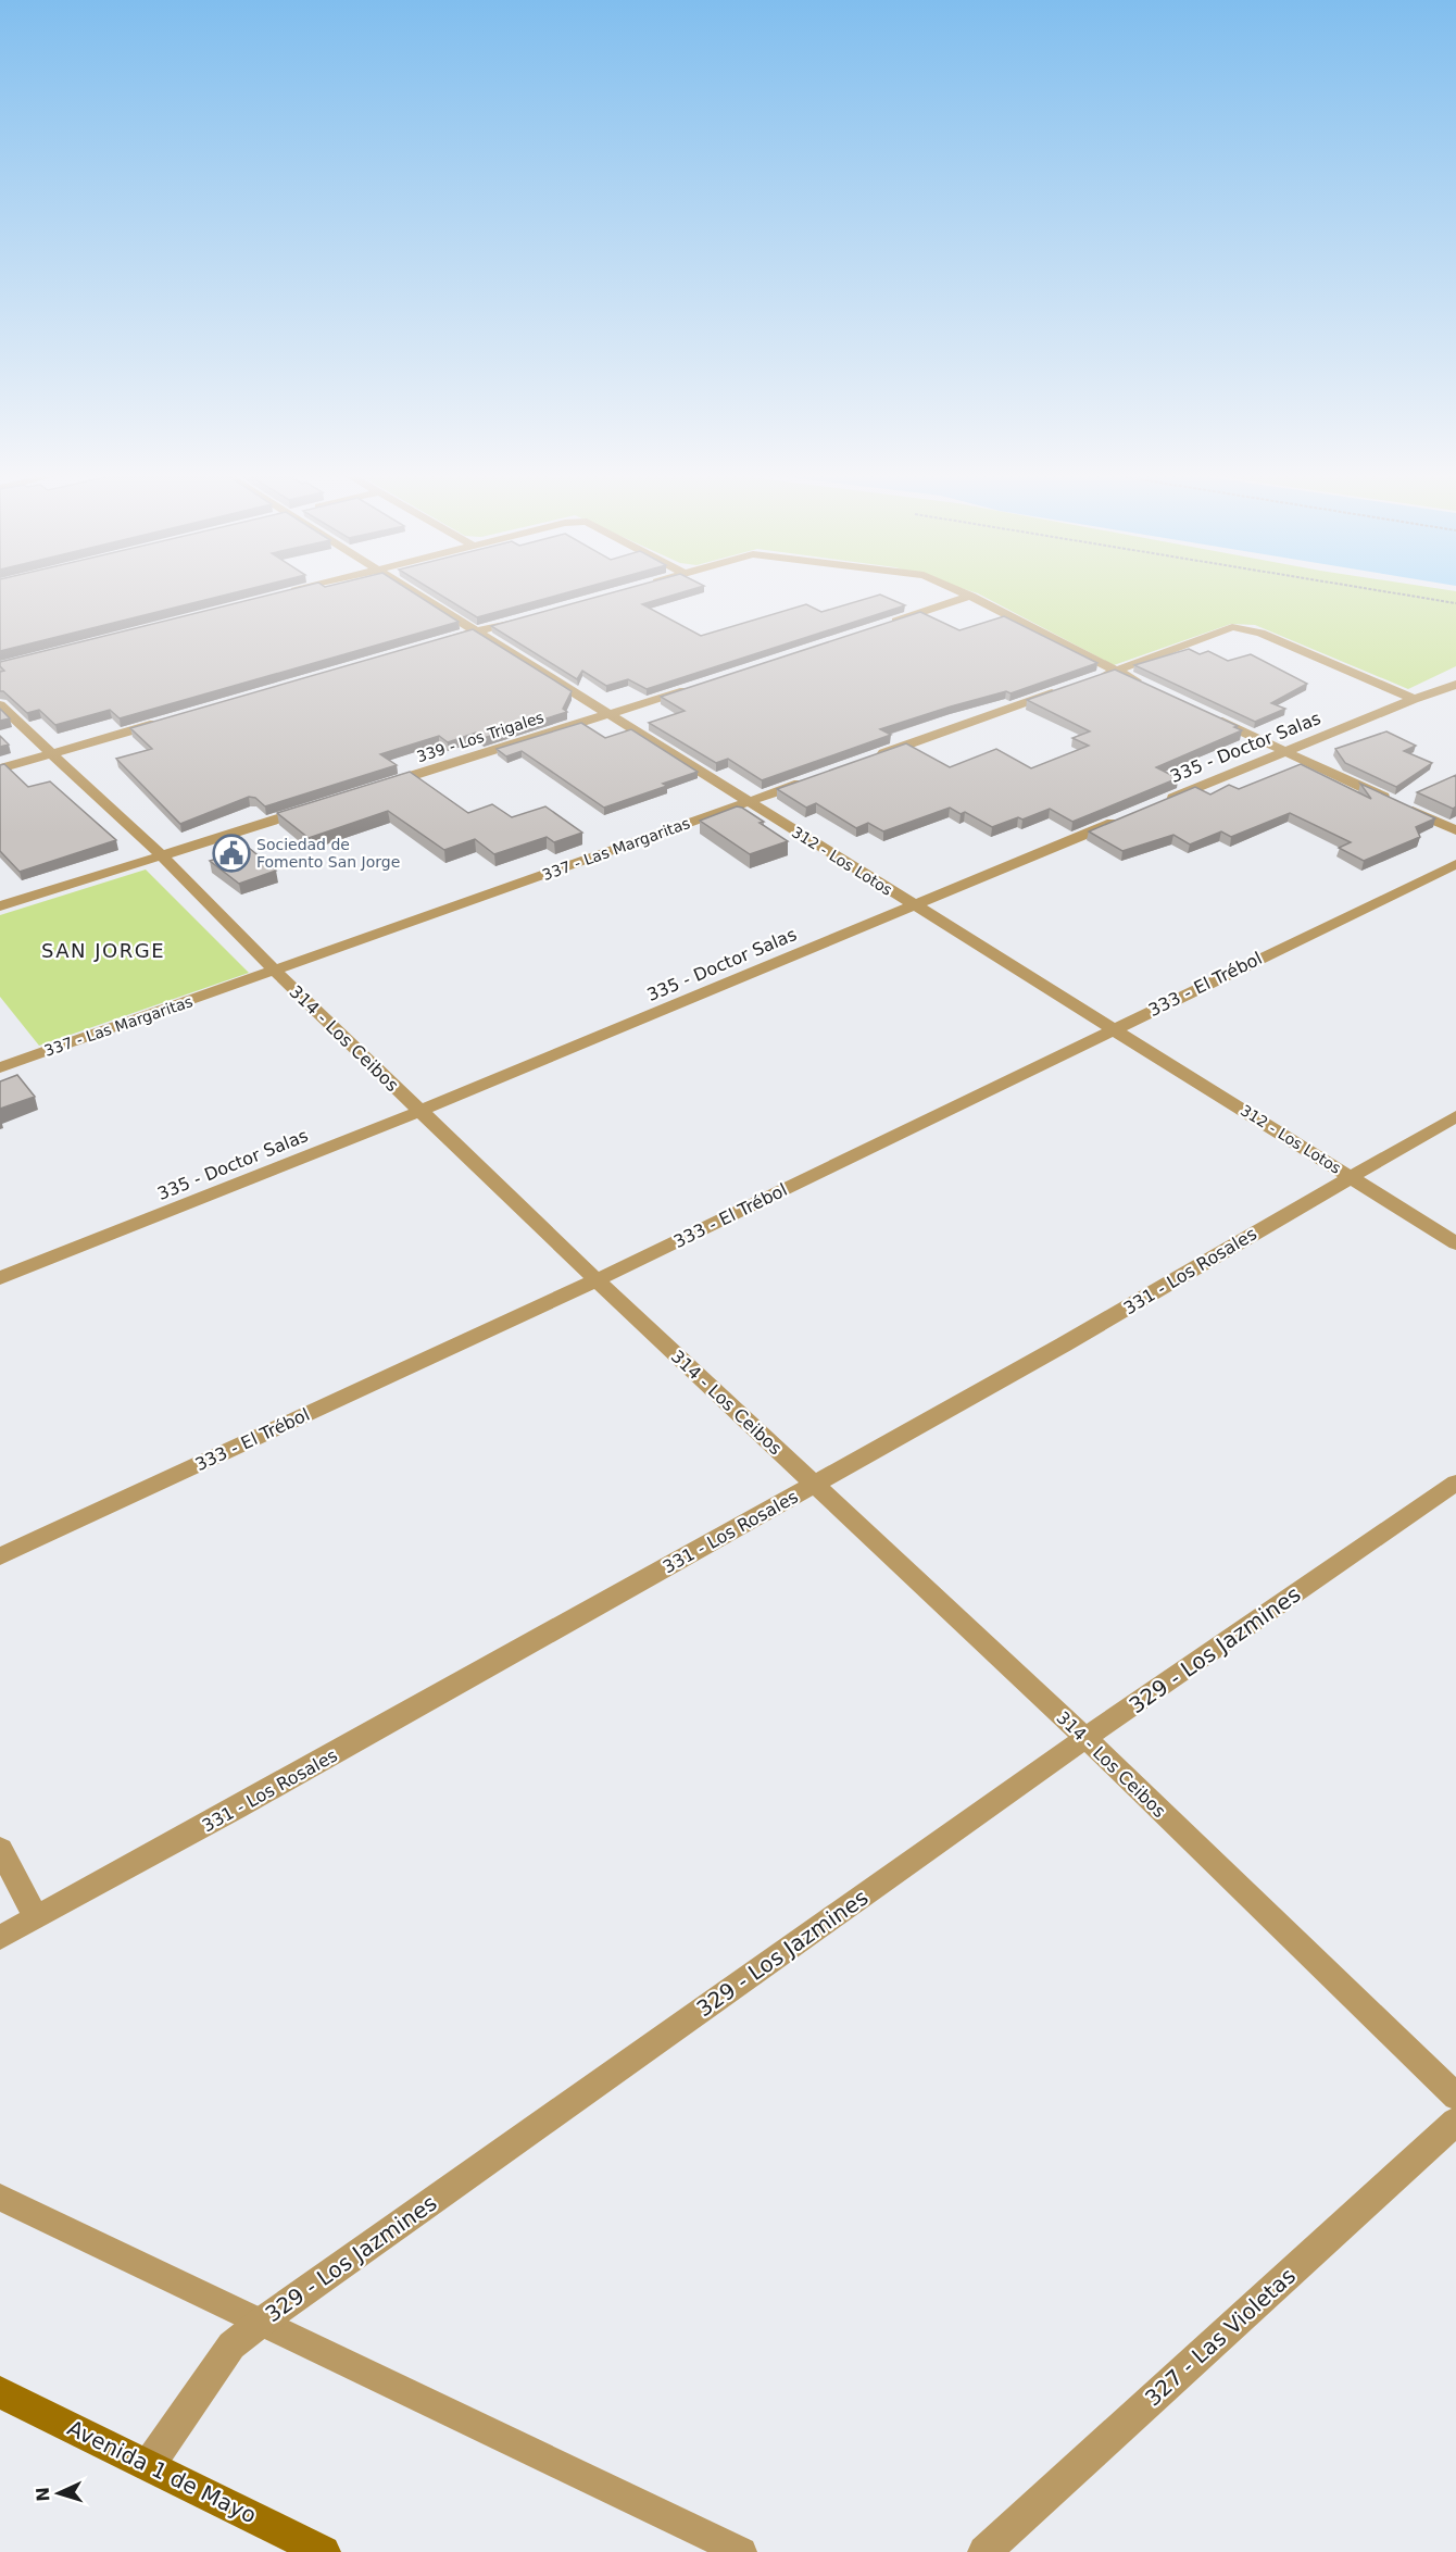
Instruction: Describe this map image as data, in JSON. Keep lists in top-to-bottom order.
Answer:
{
  "streets": {
    "main road": ["Avenida 1 de Mayo"],
    "street": [
      "339 - Los Trigales",
      "335 - Doctor Salas",
      "337 - Las Margaritas",
      "312 - Los Lotos",
      "333 - El Trébol",
      "314 - Los Ceibos",
      "331 - Los Rosales",
      "329 - Los Jazmines",
      "327 - Las Violetas"
    ]
  },
  "crossings": [
    ["339 - Los Trigales", "312 - Los Lotos"],
    ["335 - Doctor Salas", "312 - Los Lotos"],
    ["335 - Doctor Salas", "314 - Los Ceibos"],
    ["337 - Las Margaritas", "312 - Los Lotos"],
    ["337 - Las Margaritas", "314 - Los Ceibos"],
    ["312 - Los Lotos", "333 - El Trébol"],
    ["312 - Los Lotos", "331 - Los Rosales"],
    ["333 - El Trébol", "314 - Los Ceibos"],
    ["314 - Los Ceibos", "331 - Los Rosales"],
    ["314 - Los Ceibos", "329 - Los Jazmines"],
    ["329 - Los Jazmines", "Avenida 1 de Mayo"]
  ],
  "districts": ["SAN JORGE"],
  "places": {
    "public building": ["Sociedad de Fomento San Jorge"]
  },
  "north": "left"
}
